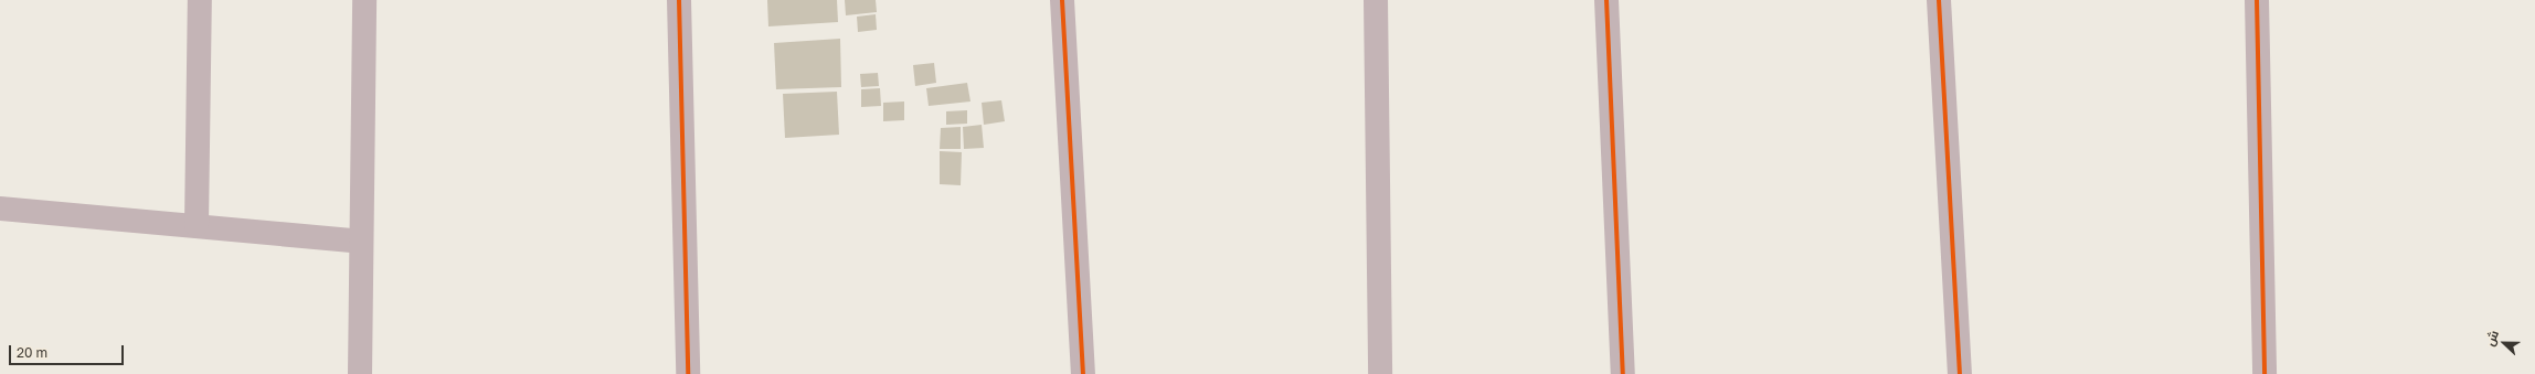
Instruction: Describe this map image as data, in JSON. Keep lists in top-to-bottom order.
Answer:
{
  "scale_bar": "20 m",
  "north": "left"
}
